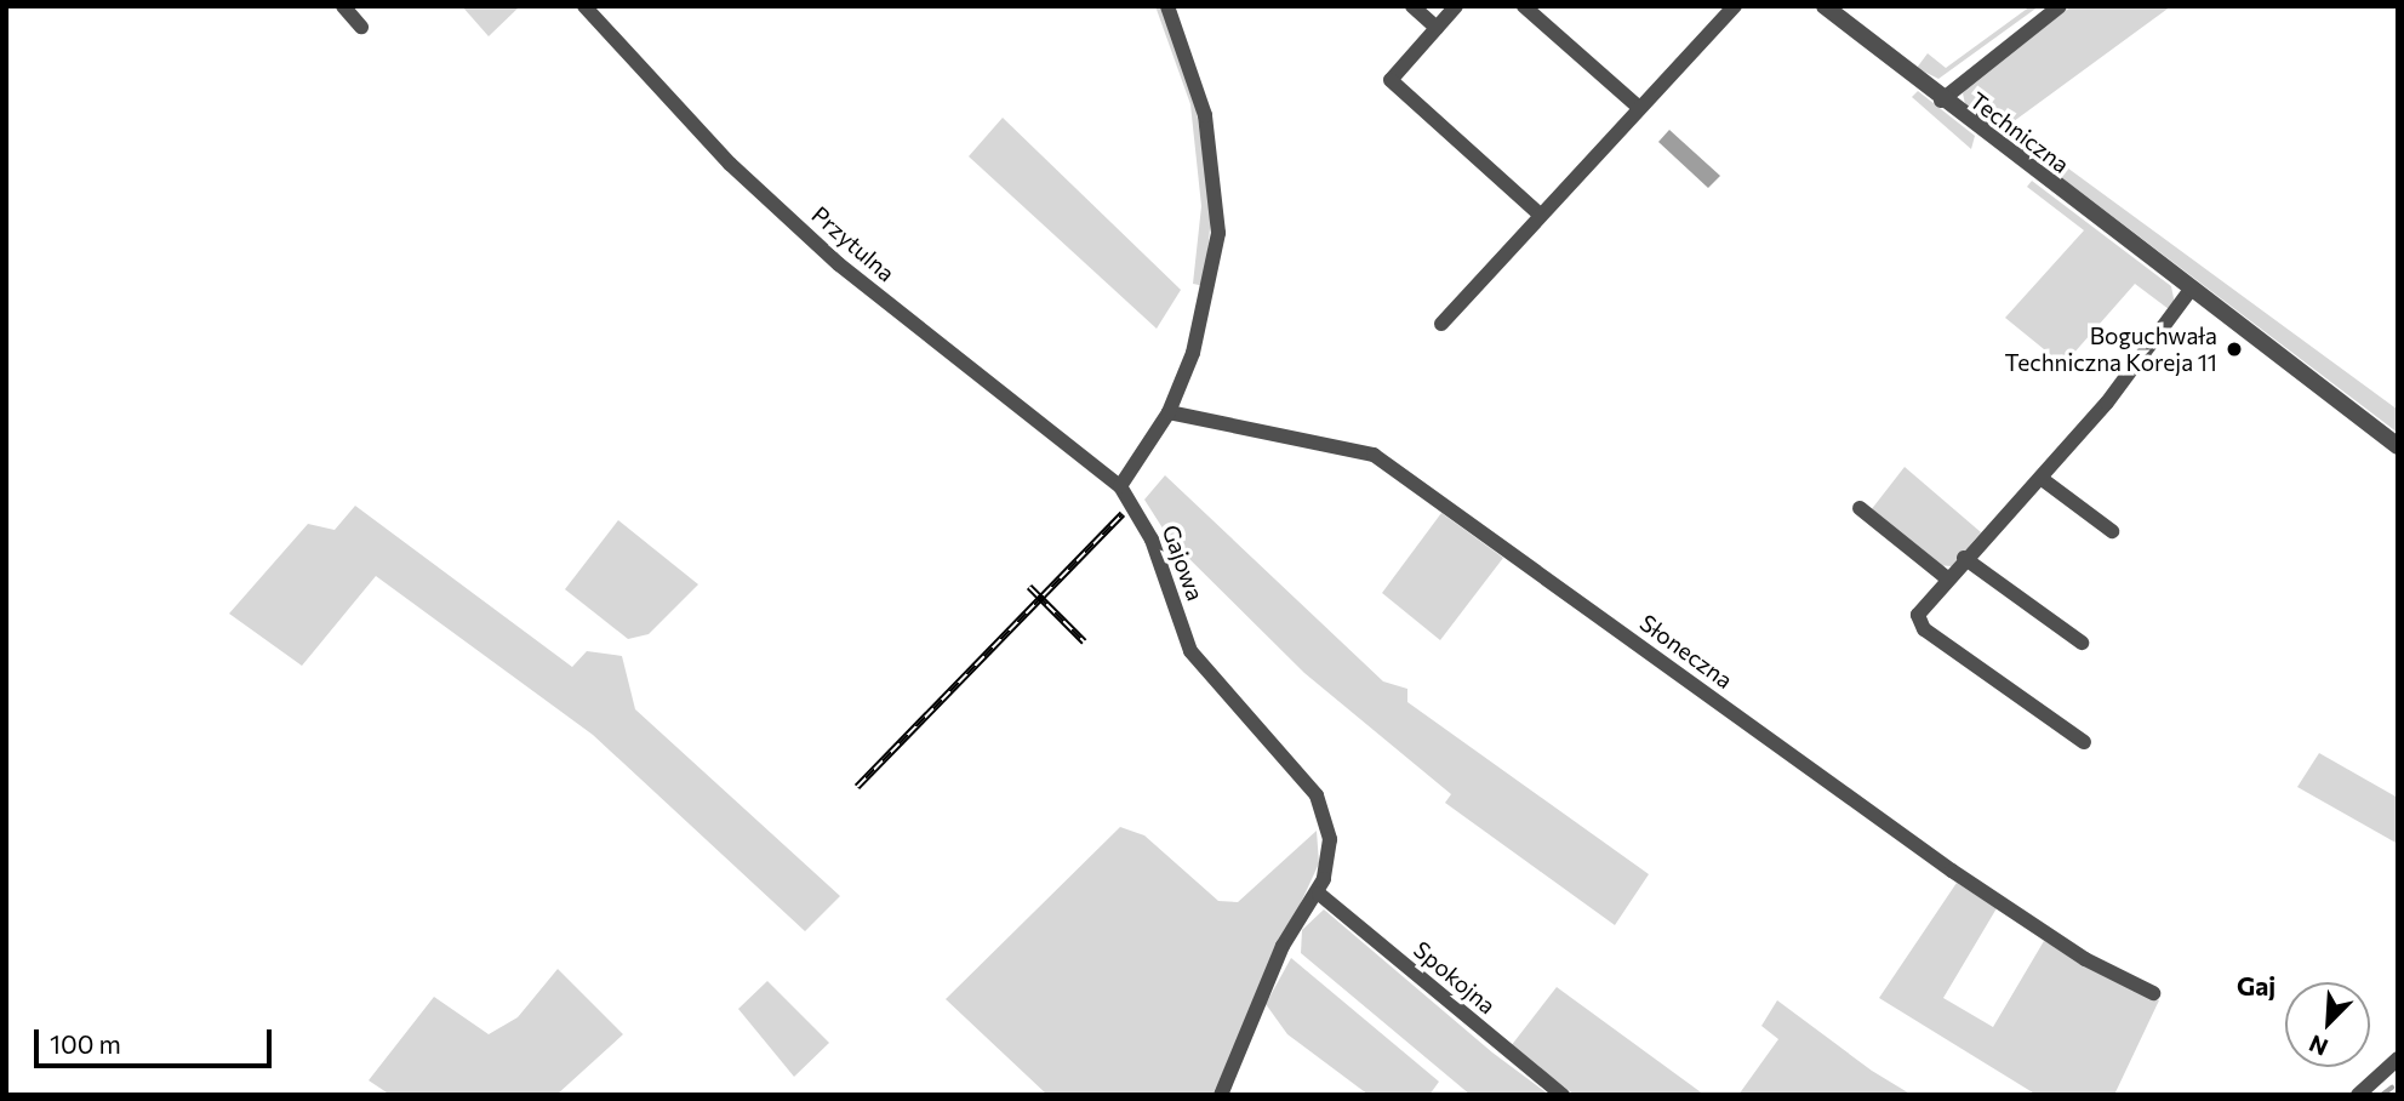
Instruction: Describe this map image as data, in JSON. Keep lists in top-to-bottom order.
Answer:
{
  "streets": {
    "street": [
      "Techniczna",
      "Przytulna",
      "Gajowa",
      "Słoneczna",
      "Spokojna"
    ]
  },
  "crossings": [
    ["Przytulna", "Gajowa"],
    ["Gajowa", "Spokojna"]
  ],
  "districts": ["Gaj"],
  "places": ["Boguchwała Techniczna Koreja 11"],
  "scale_bar": "100 m",
  "north": "bottom left"
}
